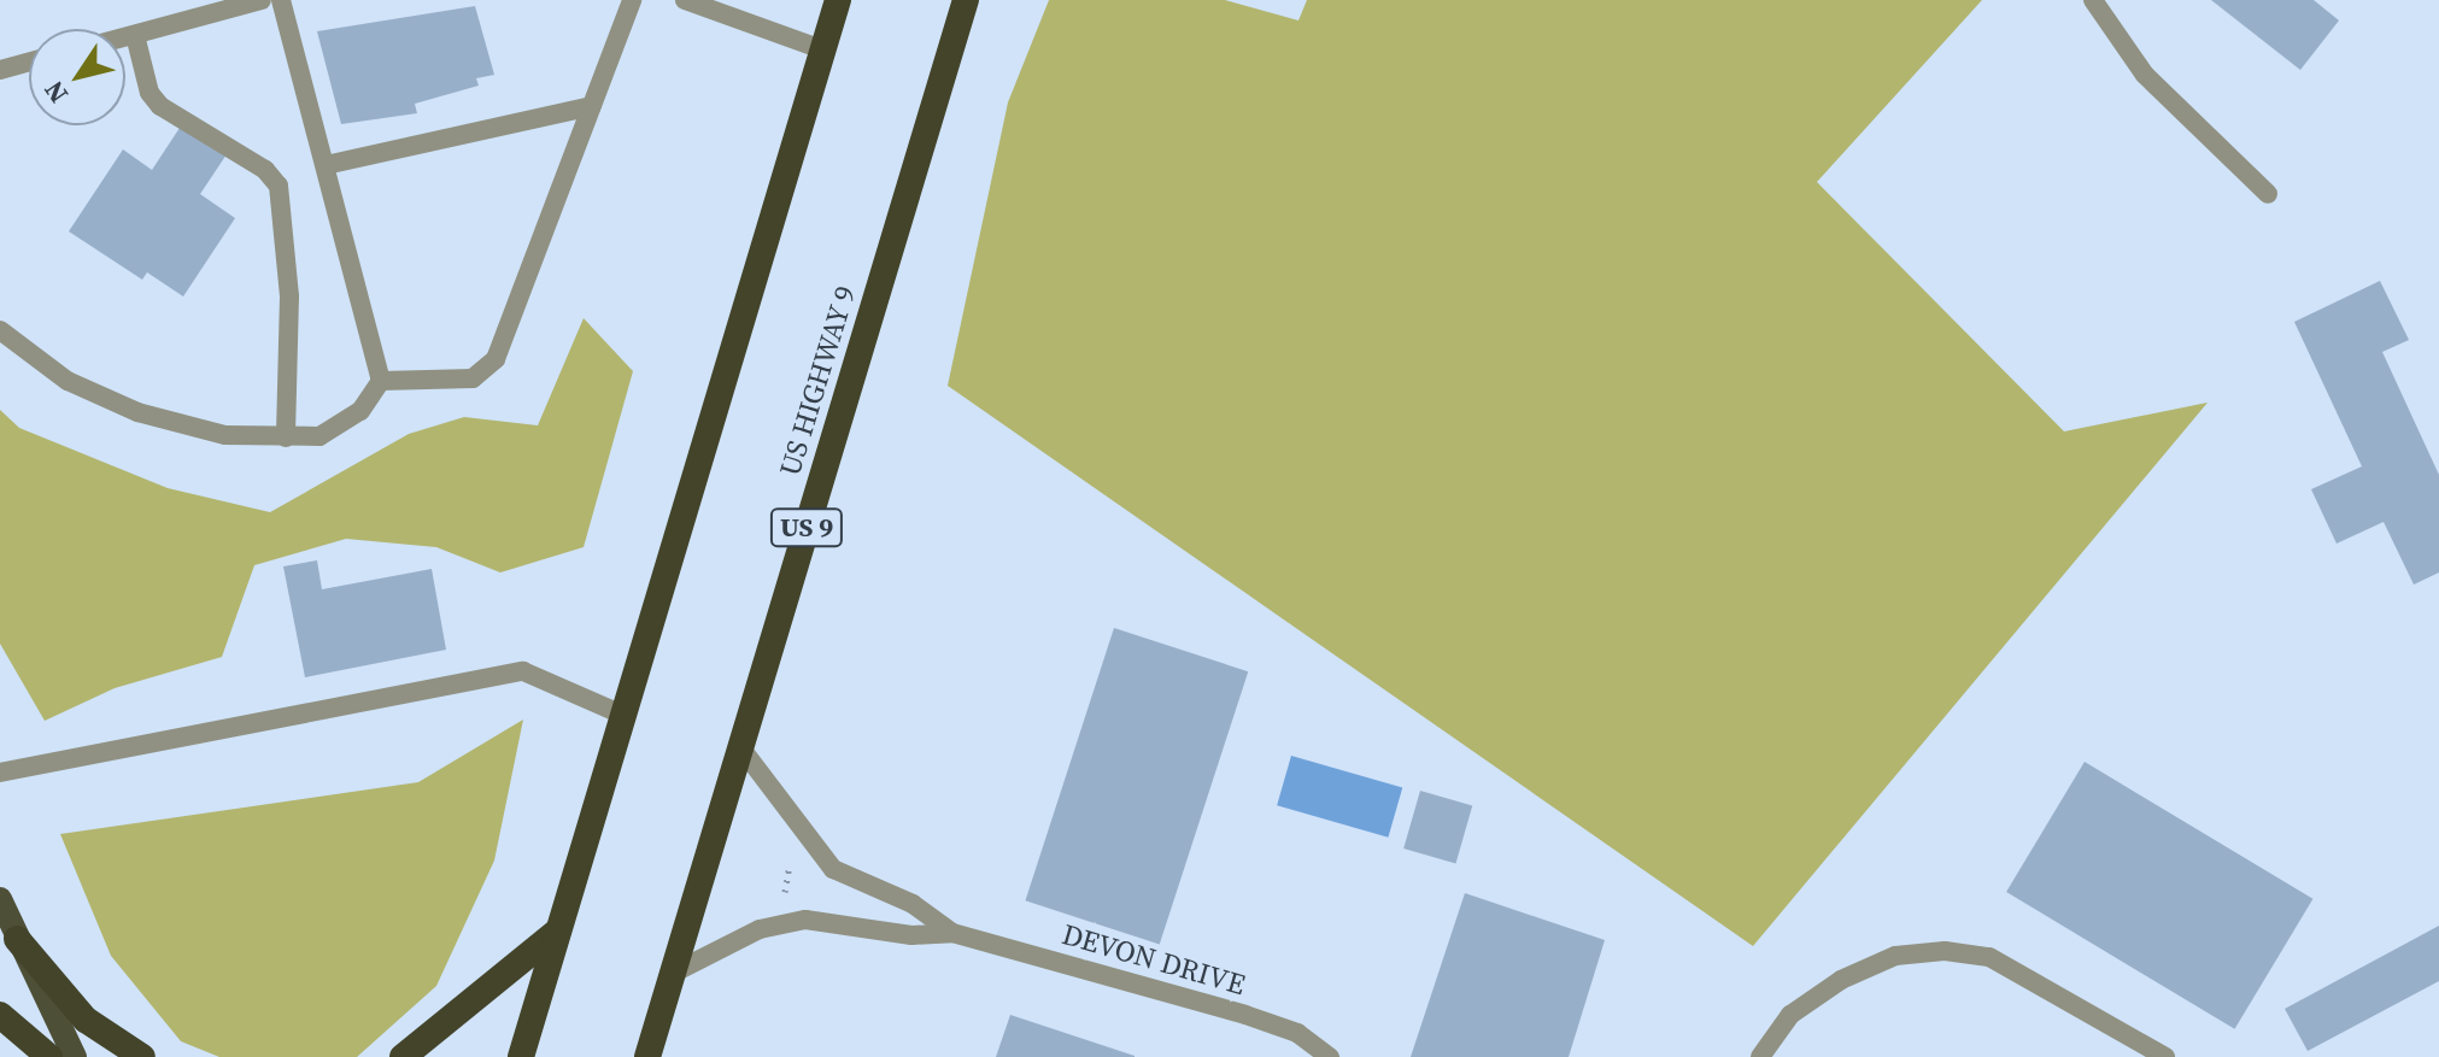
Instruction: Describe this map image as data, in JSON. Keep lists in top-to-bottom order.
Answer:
{
  "streets": {
    "highway": ["US HIGHWAY 9", "US 9"],
    "street": ["DEVON DRIVE"]
  },
  "north": "bottom left"
}
